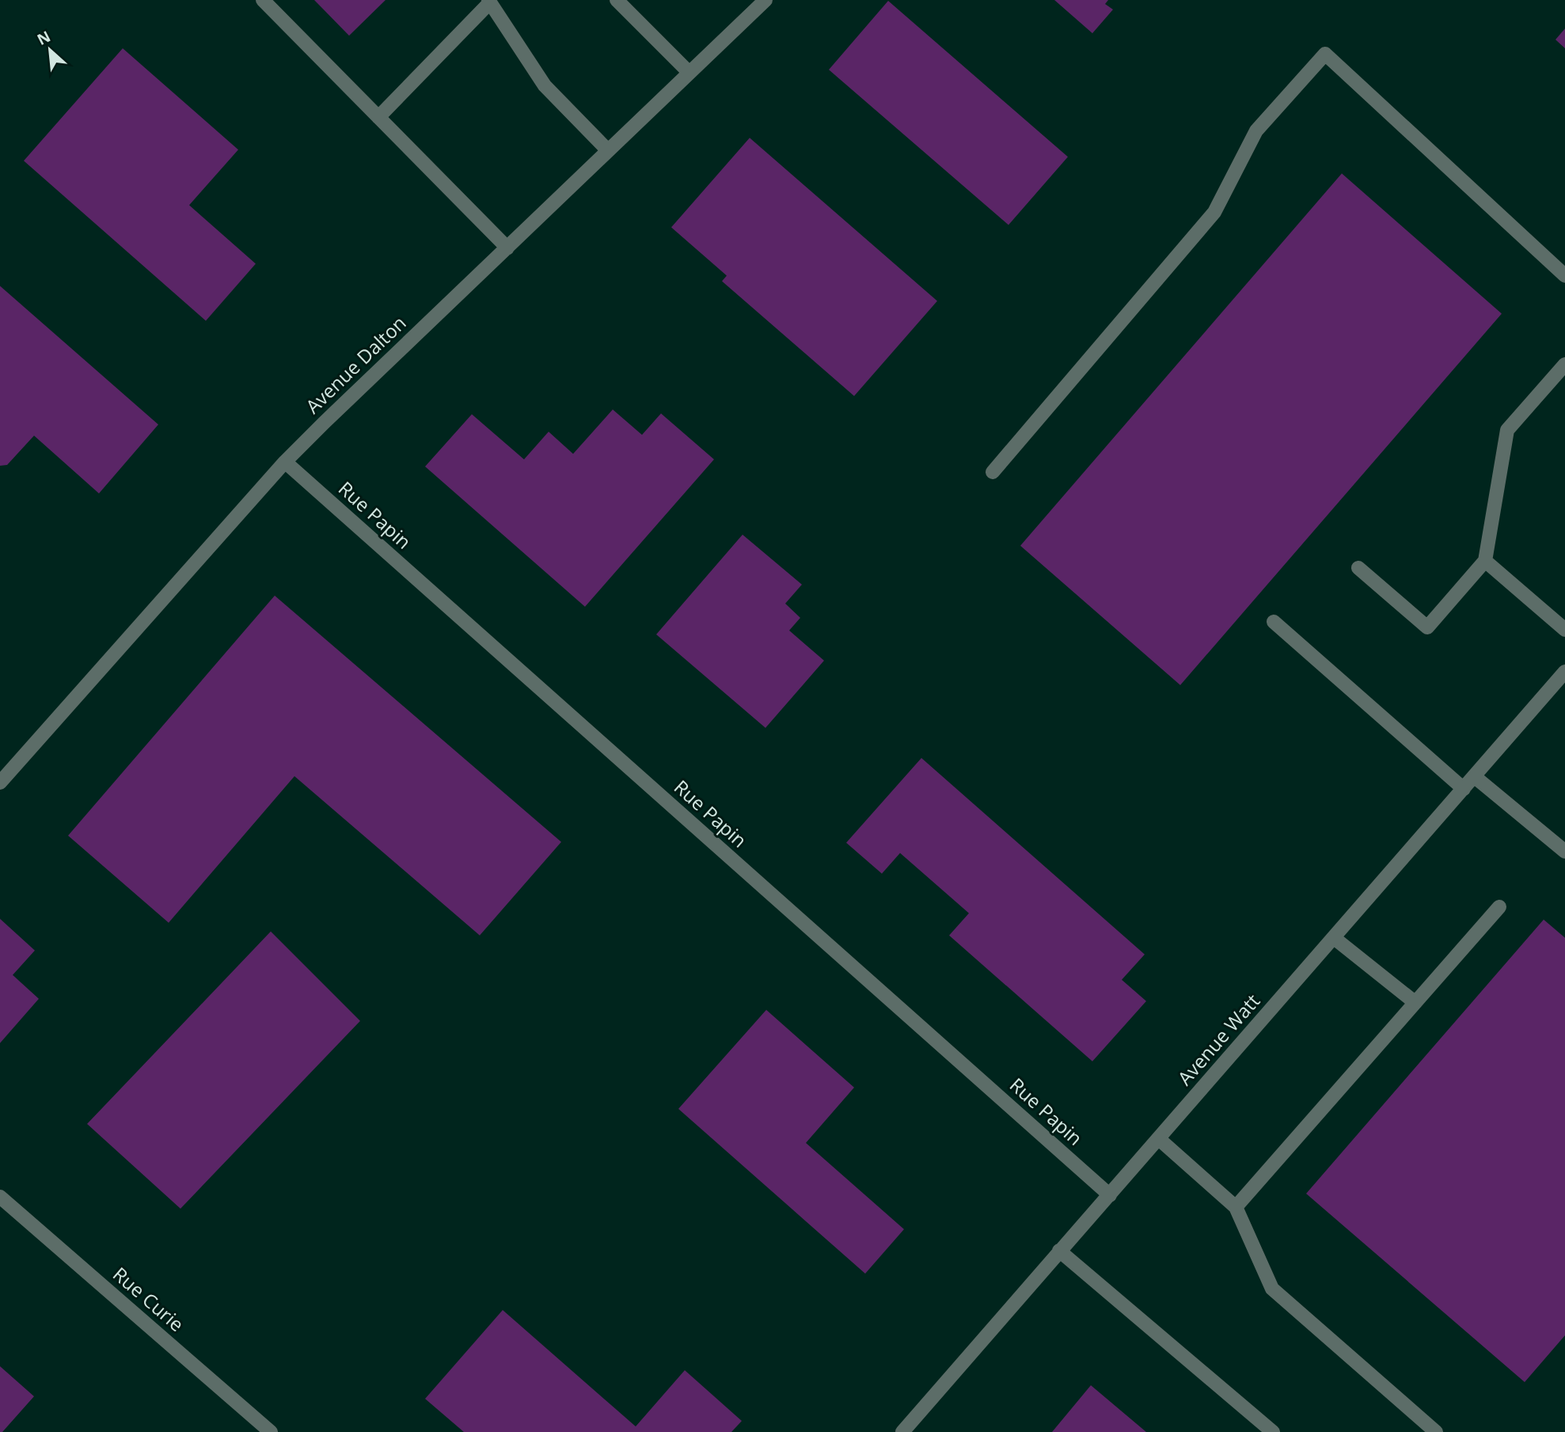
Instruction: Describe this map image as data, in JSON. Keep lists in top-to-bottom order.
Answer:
{
  "streets": {
    "street": [
      "Avenue Dalton",
      "Rue Papin",
      "Avenue Watt",
      "Rue Curie"
    ]
  },
  "crossings": [
    ["Avenue Dalton", "Rue Papin"],
    ["Rue Papin", "Avenue Watt"]
  ],
  "north": "top left"
}
